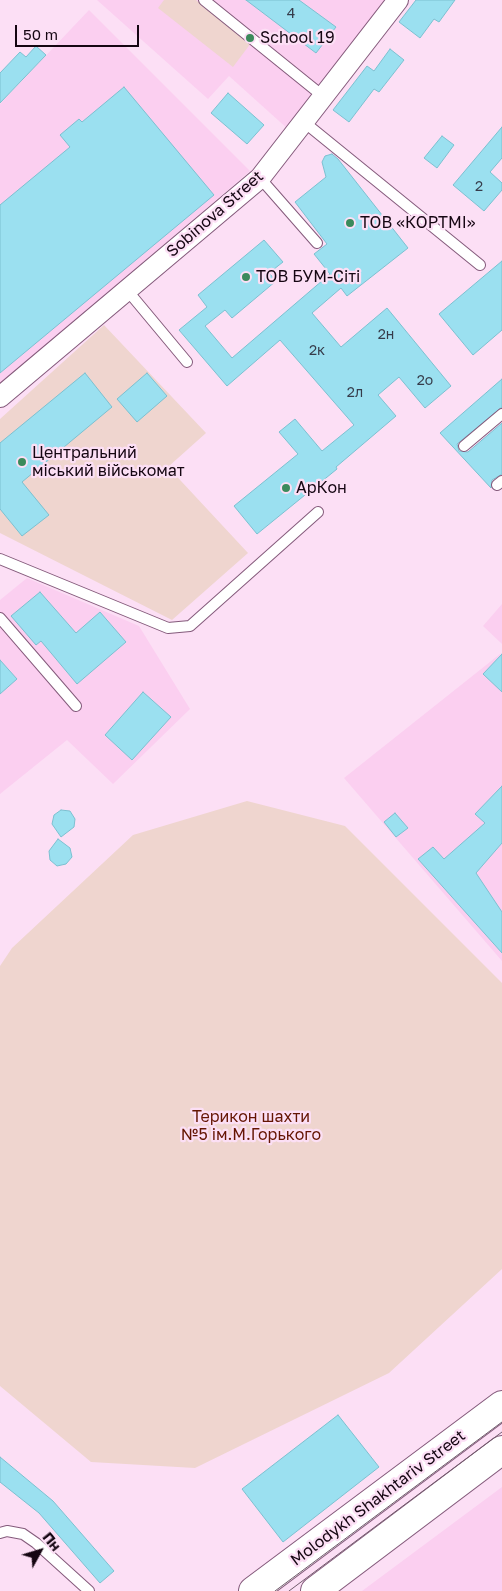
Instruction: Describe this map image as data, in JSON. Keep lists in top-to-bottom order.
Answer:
{
  "streets": {
    "main road": ["Molodykh Shakhtariv Street"],
    "street": ["Sobinova Street"]
  },
  "parks": ["Терикон шахти №5 ім.М.Горького"],
  "places": [
    "School 19",
    "ТОВ «КОРТМІ»",
    "ТОВ БУМ-Сіті",
    "Центральний міський військомат",
    "АрКон"
  ],
  "house_numbers": [
    "4",
    "2",
    "2н",
    "2к",
    "2о",
    "2л"
  ],
  "scale_bar": "50 m",
  "north": "top right"
}
